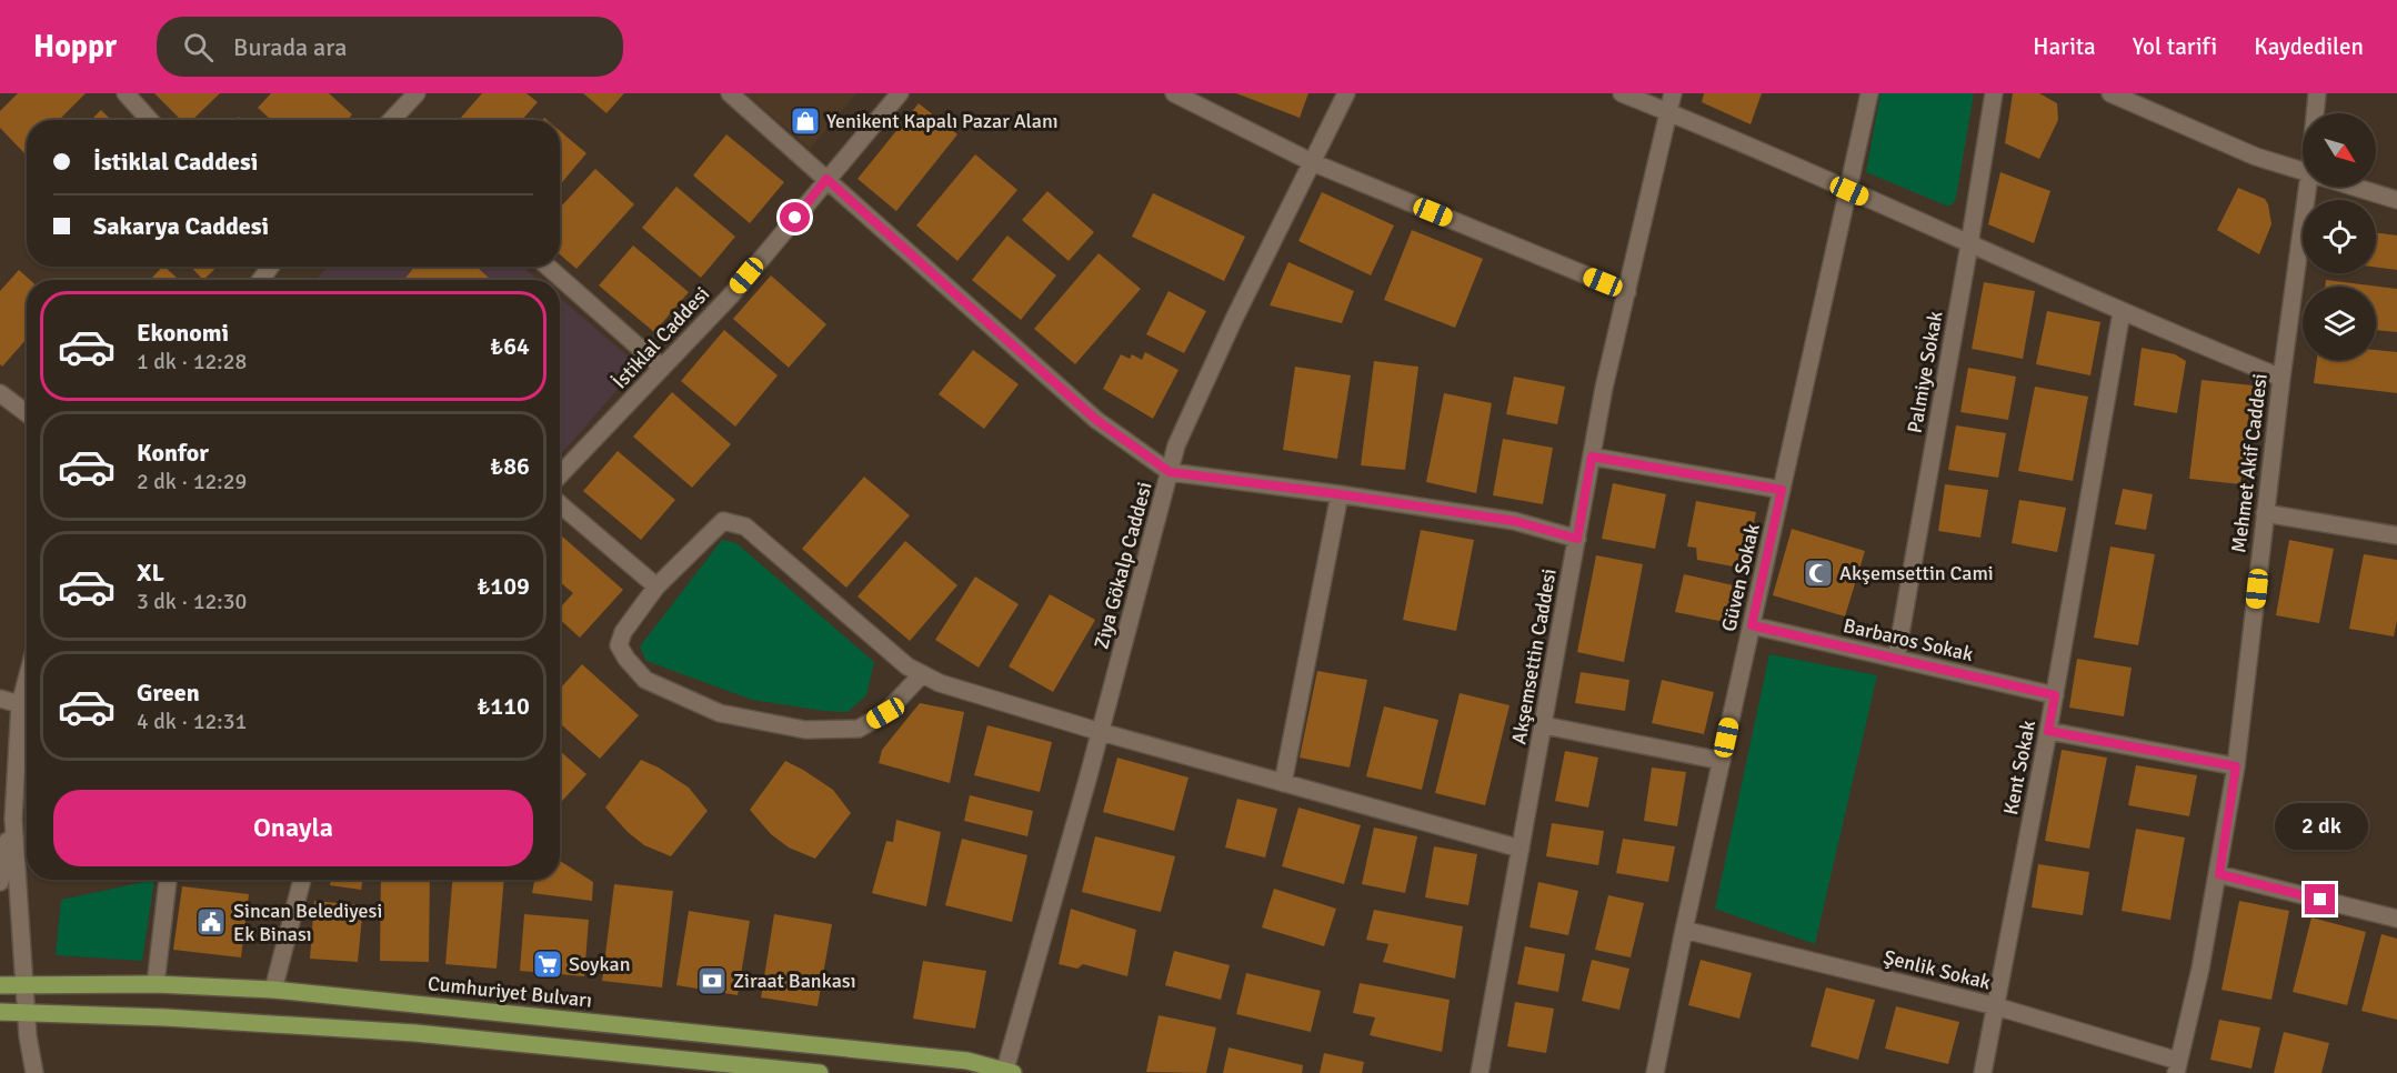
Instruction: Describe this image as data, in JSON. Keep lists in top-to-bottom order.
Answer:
{
  "streets": {
    "main road": ["Cumhuriyet Bulvarı"],
    "street": [
      "İstiklal Caddesi",
      "Palmiye Sokak",
      "Mehmet Akif Caddesi",
      "Ziya Gökalp Caddesi",
      "Güven Sokak",
      "Barbaros Sokak",
      "Akşemsettin Caddesi",
      "Kent Sokak",
      "Şenlik Sokak"
    ]
  },
  "crossings": [
    ["Palmiye Sokak", "Barbaros Sokak"],
    ["Mehmet Akif Caddesi", "Şenlik Sokak"],
    ["Ziya Gökalp Caddesi", "Cumhuriyet Bulvarı"],
    ["Güven Sokak", "Barbaros Sokak"],
    ["Güven Sokak", "Şenlik Sokak"],
    ["Barbaros Sokak", "Kent Sokak"],
    ["Kent Sokak", "Şenlik Sokak"]
  ],
  "places": {
    "shop": ["Yenikent Kapalı Pazar Alanı"],
    "mosque": ["Akşemsettin Cami"],
    "public building": ["Sincan Belediyesi Ek Binası"],
    "supermarket": ["Soykan"],
    "bank": ["Ziraat Bankası"]
  },
  "north": "bottom right",
  "page": {
    "header": "Hoppr",
    "search": "Burada ara",
    "nav": ["Harita", "Yol tarifi", "Kaydedilen"],
    "banner": ["İstiklal Caddesi", "Sakarya Caddesi"],
    "list": [
      {
        "name": "Ekonomi",
        "note": "1 dk · 12:28",
        "value": "₺64"
      },
      {
        "name": "Konfor",
        "note": "2 dk · 12:29",
        "value": "₺86"
      },
      {
        "name": "XL",
        "note": "3 dk · 12:30",
        "value": "₺109"
      },
      {
        "name": "Green",
        "note": "4 dk · 12:31",
        "value": "₺110"
      }
    ],
    "buttons": "Onayla",
    "bubble": "2 dk"
  }
}
